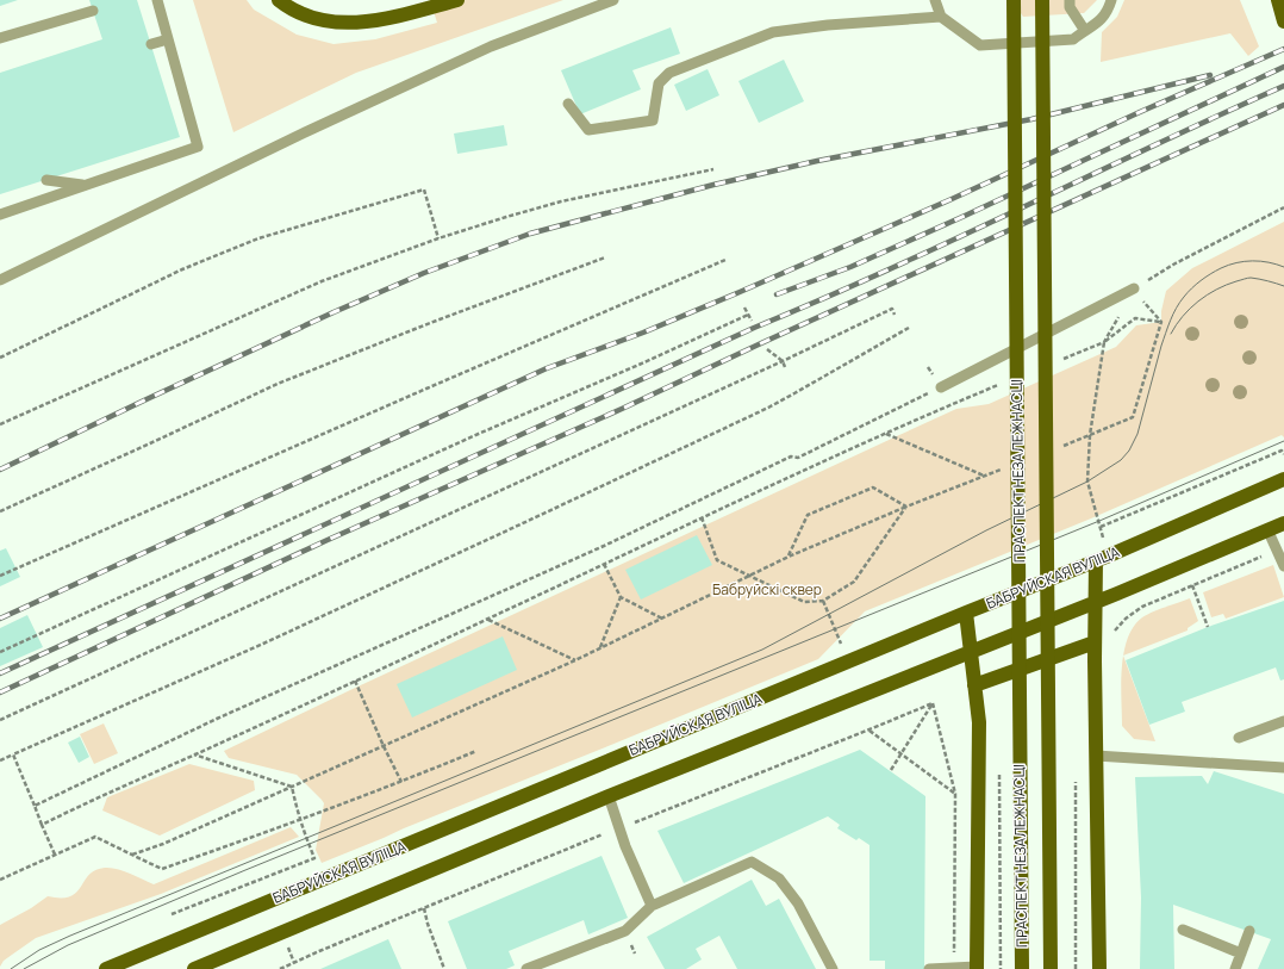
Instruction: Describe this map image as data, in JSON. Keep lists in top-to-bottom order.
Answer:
{
  "streets": {
    "main road": ["ПРАСПЕКТ НЕЗАЛЕЖНАСЦІ", "БАБРУЙСКАЯ ВУЛІЦА"]
  },
  "parks": ["Бабруйскі сквер"]
}
